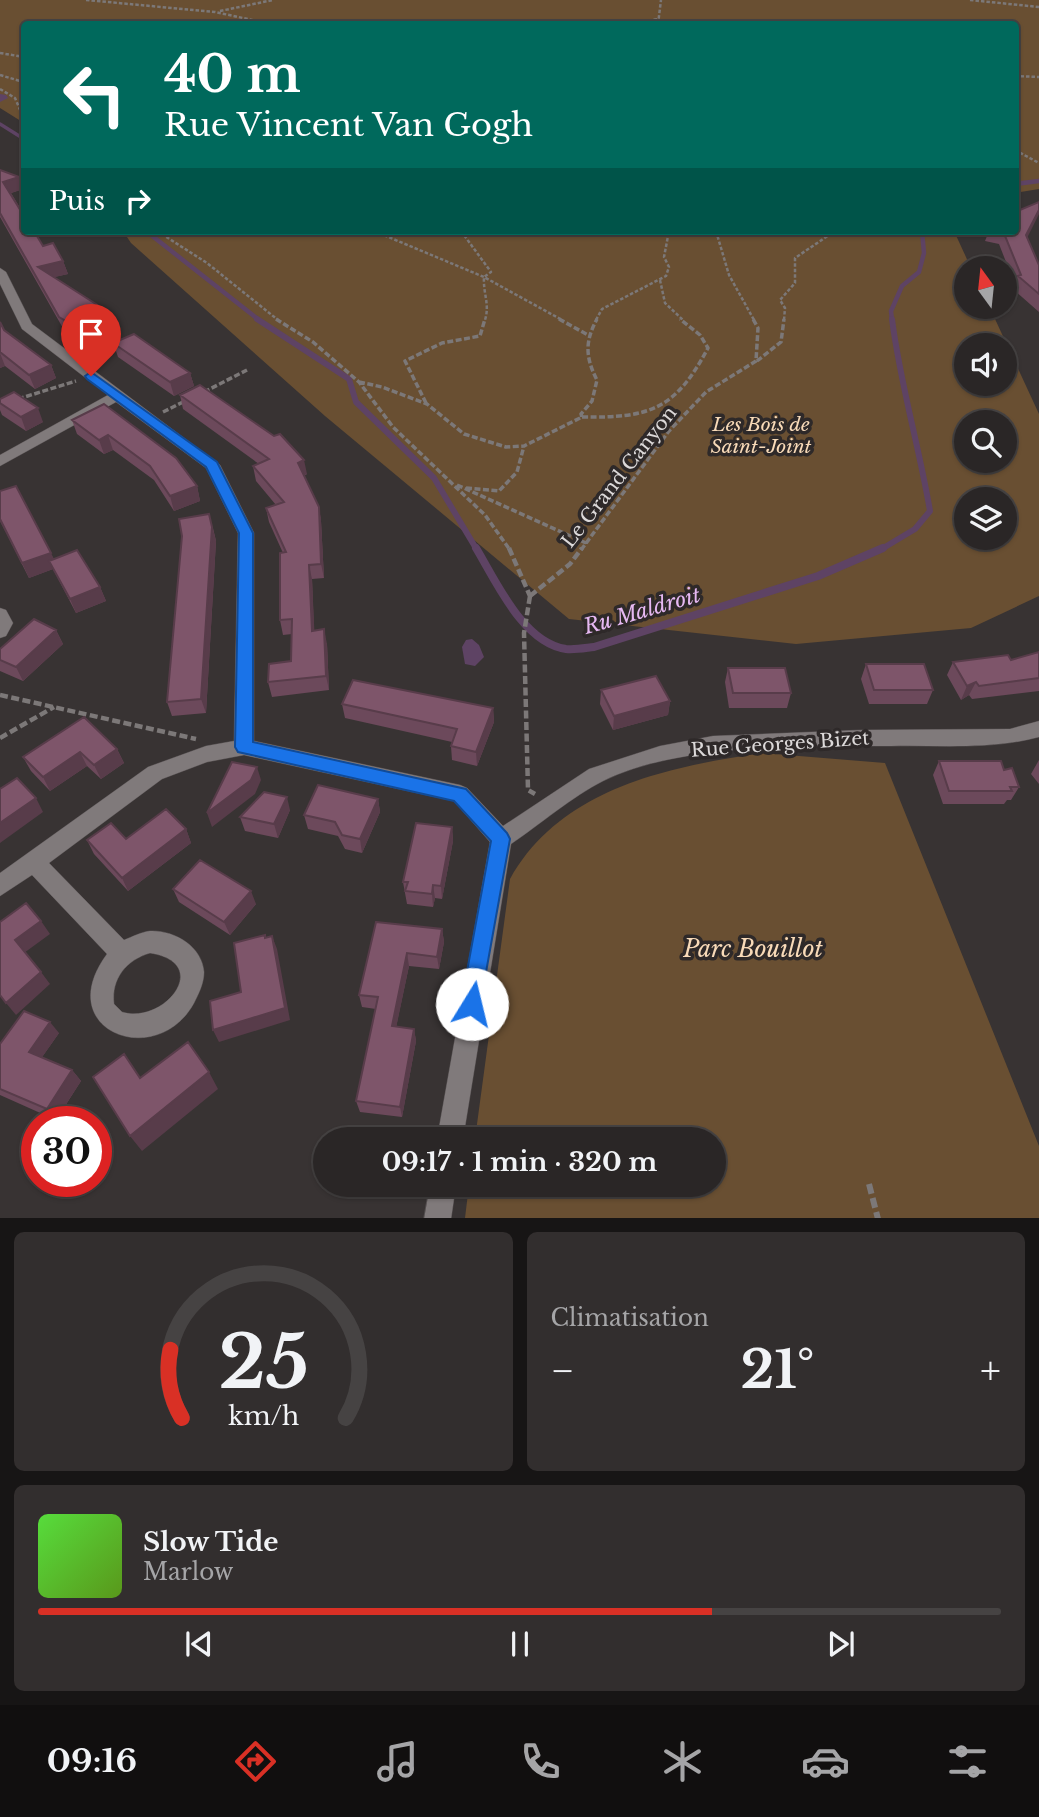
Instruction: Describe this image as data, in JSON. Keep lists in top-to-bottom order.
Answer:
{
  "streets": {
    "street": ["Rue Georges Bizet"],
    "path": ["Le Grand Canyon"]
  },
  "water": ["Ru Maldroit"],
  "parks": ["Les Bois de Saint-Joint", "Parc Bouillot"],
  "north": "top",
  "page": {
    "turn": ["40 m", "Rue Vincent Van Gogh"],
    "then": "Puis",
    "limit": "30",
    "trip": "09:17 · 1 min · 320 m",
    "tile": "Climatisation",
    "heat": ["−", "21°", "+"],
    "song": ["Slow Tide", "Marlow"],
    "tabs": "09:16",
    "gauge": ["25", "km/h"]
  }
}
